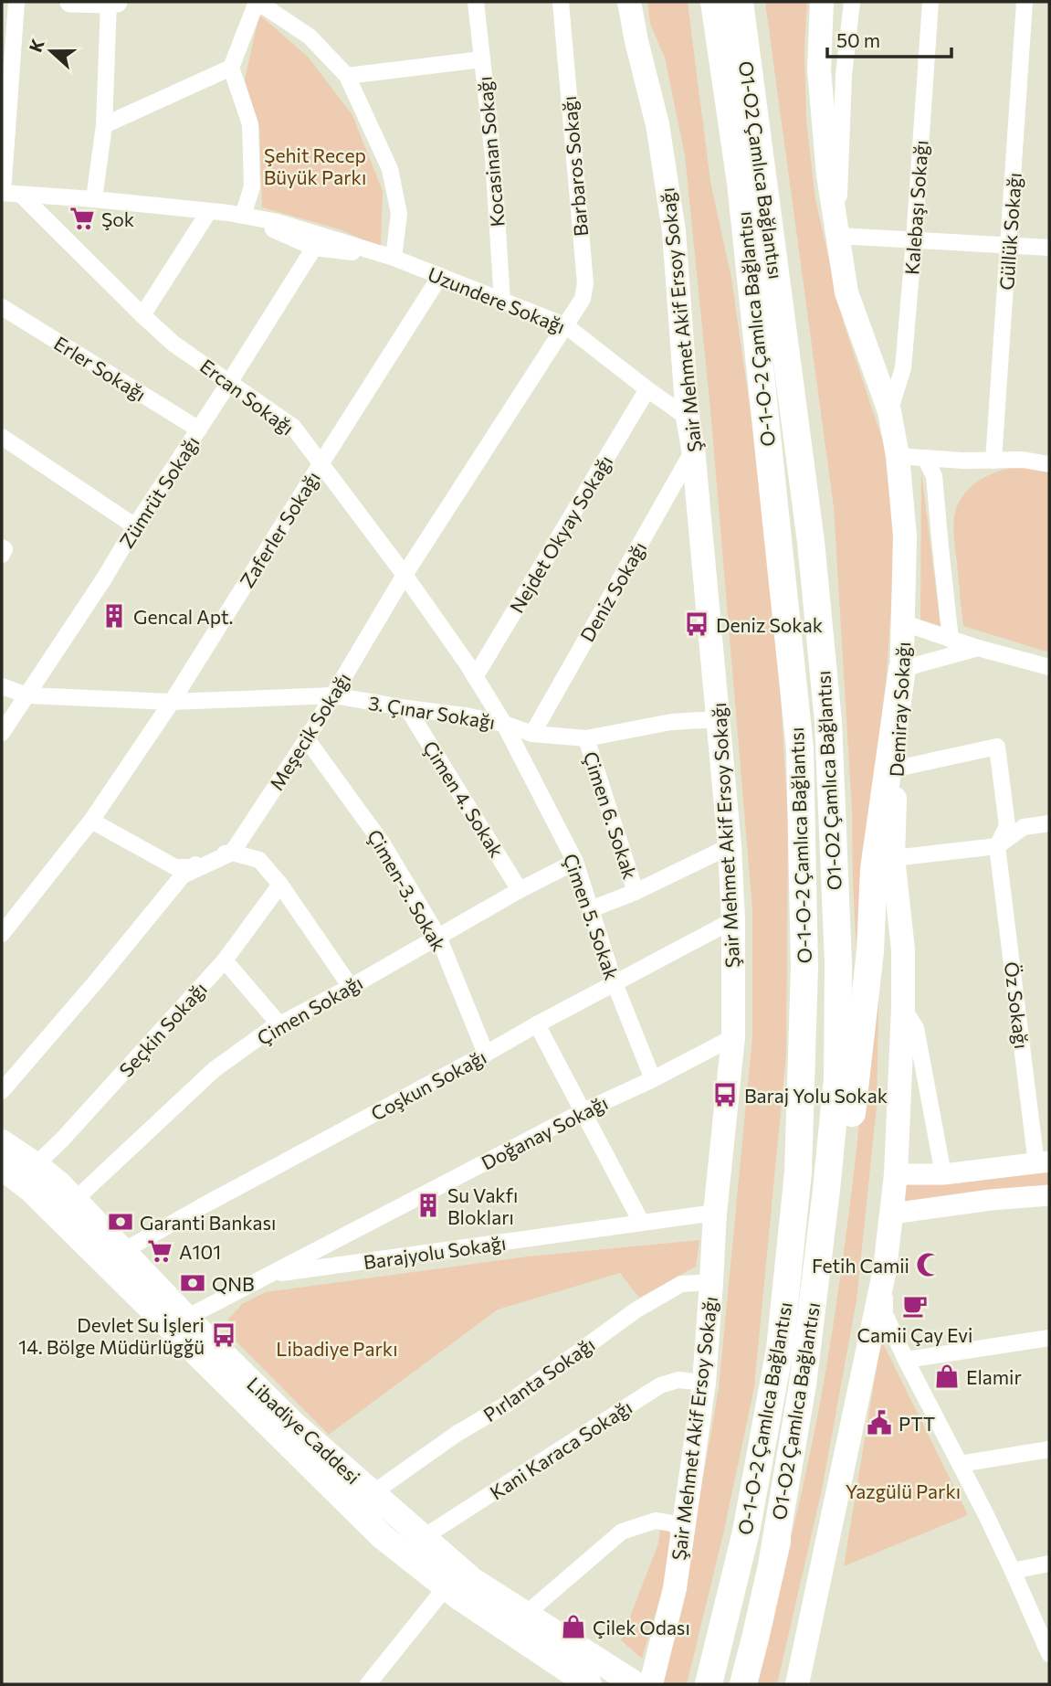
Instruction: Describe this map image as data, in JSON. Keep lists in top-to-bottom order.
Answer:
{
  "streets": {
    "highway": ["O1-O2 Çamlıca Bağlantısı", "O-1-O-2 Çamlıca Bağlantısı"],
    "main road": ["Şair Mehmet Akif Ersoy Sokağı", "Demiray Sokağı", "Libadiye Caddesi"],
    "street": [
      "Kocasinan Sokağı",
      "Barbaros Sokağı",
      "Kalebaşı Sokağı",
      "Güllük Sokağı",
      "Uzundere Sokağı",
      "Erler Sokağı",
      "Ercan Sokağı",
      "Zümrüt Sokağı",
      "Zaferler Sokağı",
      "Nejdet Okyay Sokağı",
      "Deniz Sokağı",
      "3. Çınar Sokağı",
      "Meşecik Sokağı",
      "Çimen 4. Sokak",
      "Çimen 6. Sokak",
      "Çimen-3. Sokak",
      "Çimen 5. Sokak",
      "Öz Sokağı",
      "Çimen Sokağı",
      "Seçkin Sokağı",
      "Coşkun Sokağı",
      "Doğanay Sokağı",
      "Barajyolu Sokağı",
      "Pırlanta Sokağı",
      "Kani Karaca Sokağı"
    ]
  },
  "crossings": [
    ["Kocasinan Sokağı", "Uzundere Sokağı"],
    ["Barbaros Sokağı", "Uzundere Sokağı"],
    ["Barbaros Sokağı", "Meşecik Sokağı"],
    ["O1-O2 Çamlıca Bağlantısı", "O-1-O-2 Çamlıca Bağlantısı"],
    ["Kalebaşı Sokağı", "Demiray Sokağı"],
    ["Uzundere Sokağı", "Şair Mehmet Akif Ersoy Sokağı"],
    ["Uzundere Sokağı", "Ercan Sokağı"],
    ["Uzundere Sokağı", "Zümrüt Sokağı"],
    ["Uzundere Sokağı", "Zaferler Sokağı"],
    ["Uzundere Sokağı", "Nejdet Okyay Sokağı"],
    ["Uzundere Sokağı", "Meşecik Sokağı"],
    ["Şair Mehmet Akif Ersoy Sokağı", "Deniz Sokağı"],
    ["Şair Mehmet Akif Ersoy Sokağı", "3. Çınar Sokağı"],
    ["Şair Mehmet Akif Ersoy Sokağı", "Çimen 6. Sokak"],
    ["Şair Mehmet Akif Ersoy Sokağı", "Coşkun Sokağı"],
    ["Şair Mehmet Akif Ersoy Sokağı", "Doğanay Sokağı"],
    ["Şair Mehmet Akif Ersoy Sokağı", "Barajyolu Sokağı"],
    ["Şair Mehmet Akif Ersoy Sokağı", "Pırlanta Sokağı"],
    ["Şair Mehmet Akif Ersoy Sokağı", "Libadiye Caddesi"],
    ["Şair Mehmet Akif Ersoy Sokağı", "Kani Karaca Sokağı"],
    ["Erler Sokağı", "Zümrüt Sokağı"],
    ["Ercan Sokağı", "Zümrüt Sokağı"],
    ["Ercan Sokağı", "Zaferler Sokağı"],
    ["Ercan Sokağı", "Nejdet Okyay Sokağı"],
    ["Ercan Sokağı", "3. Çınar Sokağı"],
    ["Ercan Sokağı", "Meşecik Sokağı"],
    ["Ercan Sokağı", "Çimen 5. Sokak"],
    ["Zümrüt Sokağı", "3. Çınar Sokağı"],
    ["Zaferler Sokağı", "3. Çınar Sokağı"],
    ["Deniz Sokağı", "3. Çınar Sokağı"],
    ["3. Çınar Sokağı", "Meşecik Sokağı"],
    ["3. Çınar Sokağı", "Çimen 4. Sokak"],
    ["3. Çınar Sokağı", "Çimen 6. Sokak"],
    ["3. Çınar Sokağı", "Çimen 5. Sokak"],
    ["Meşecik Sokağı", "Çimen-3. Sokak"],
    ["Çimen 4. Sokak", "Çimen Sokağı"],
    ["Çimen 6. Sokak", "Çimen 5. Sokak"],
    ["Çimen-3. Sokak", "Çimen Sokağı"],
    ["Çimen-3. Sokak", "Coşkun Sokağı"],
    ["Çimen 5. Sokak", "Çimen Sokağı"],
    ["Çimen 5. Sokak", "Coşkun Sokağı"],
    ["Çimen 5. Sokak", "Doğanay Sokağı"],
    ["Çimen Sokağı", "Libadiye Caddesi"],
    ["Seçkin Sokağı", "Libadiye Caddesi"],
    ["Coşkun Sokağı", "Libadiye Caddesi"],
    ["Doğanay Sokağı", "Barajyolu Sokağı"],
    ["Doğanay Sokağı", "Libadiye Caddesi"],
    ["Pırlanta Sokağı", "Libadiye Caddesi"],
    ["Libadiye Caddesi", "Kani Karaca Sokağı"]
  ],
  "parks": ["Şehit Recep Büyük Parkı", "Libadiye Parkı", "Yazgülü Parkı"],
  "places": {
    "supermarket": ["Şok", "A101"],
    "building": ["Gencal Apt.", "Su Vakfı Blokları"],
    "bus stop": ["Deniz Sokak", "Baraj Yolu Sokak", "Devlet Su İşleri 14. Bölge Müdürlügğü"],
    "bank": ["Garanti Bankası", "QNB"],
    "mosque": ["Fetih Camii"],
    "cafe": ["Camii Çay Evi"],
    "shop": ["Elamir", "Çilek Odası"],
    "public building": ["PTT"]
  },
  "scale_bar": "50 m",
  "north": "left"
}
